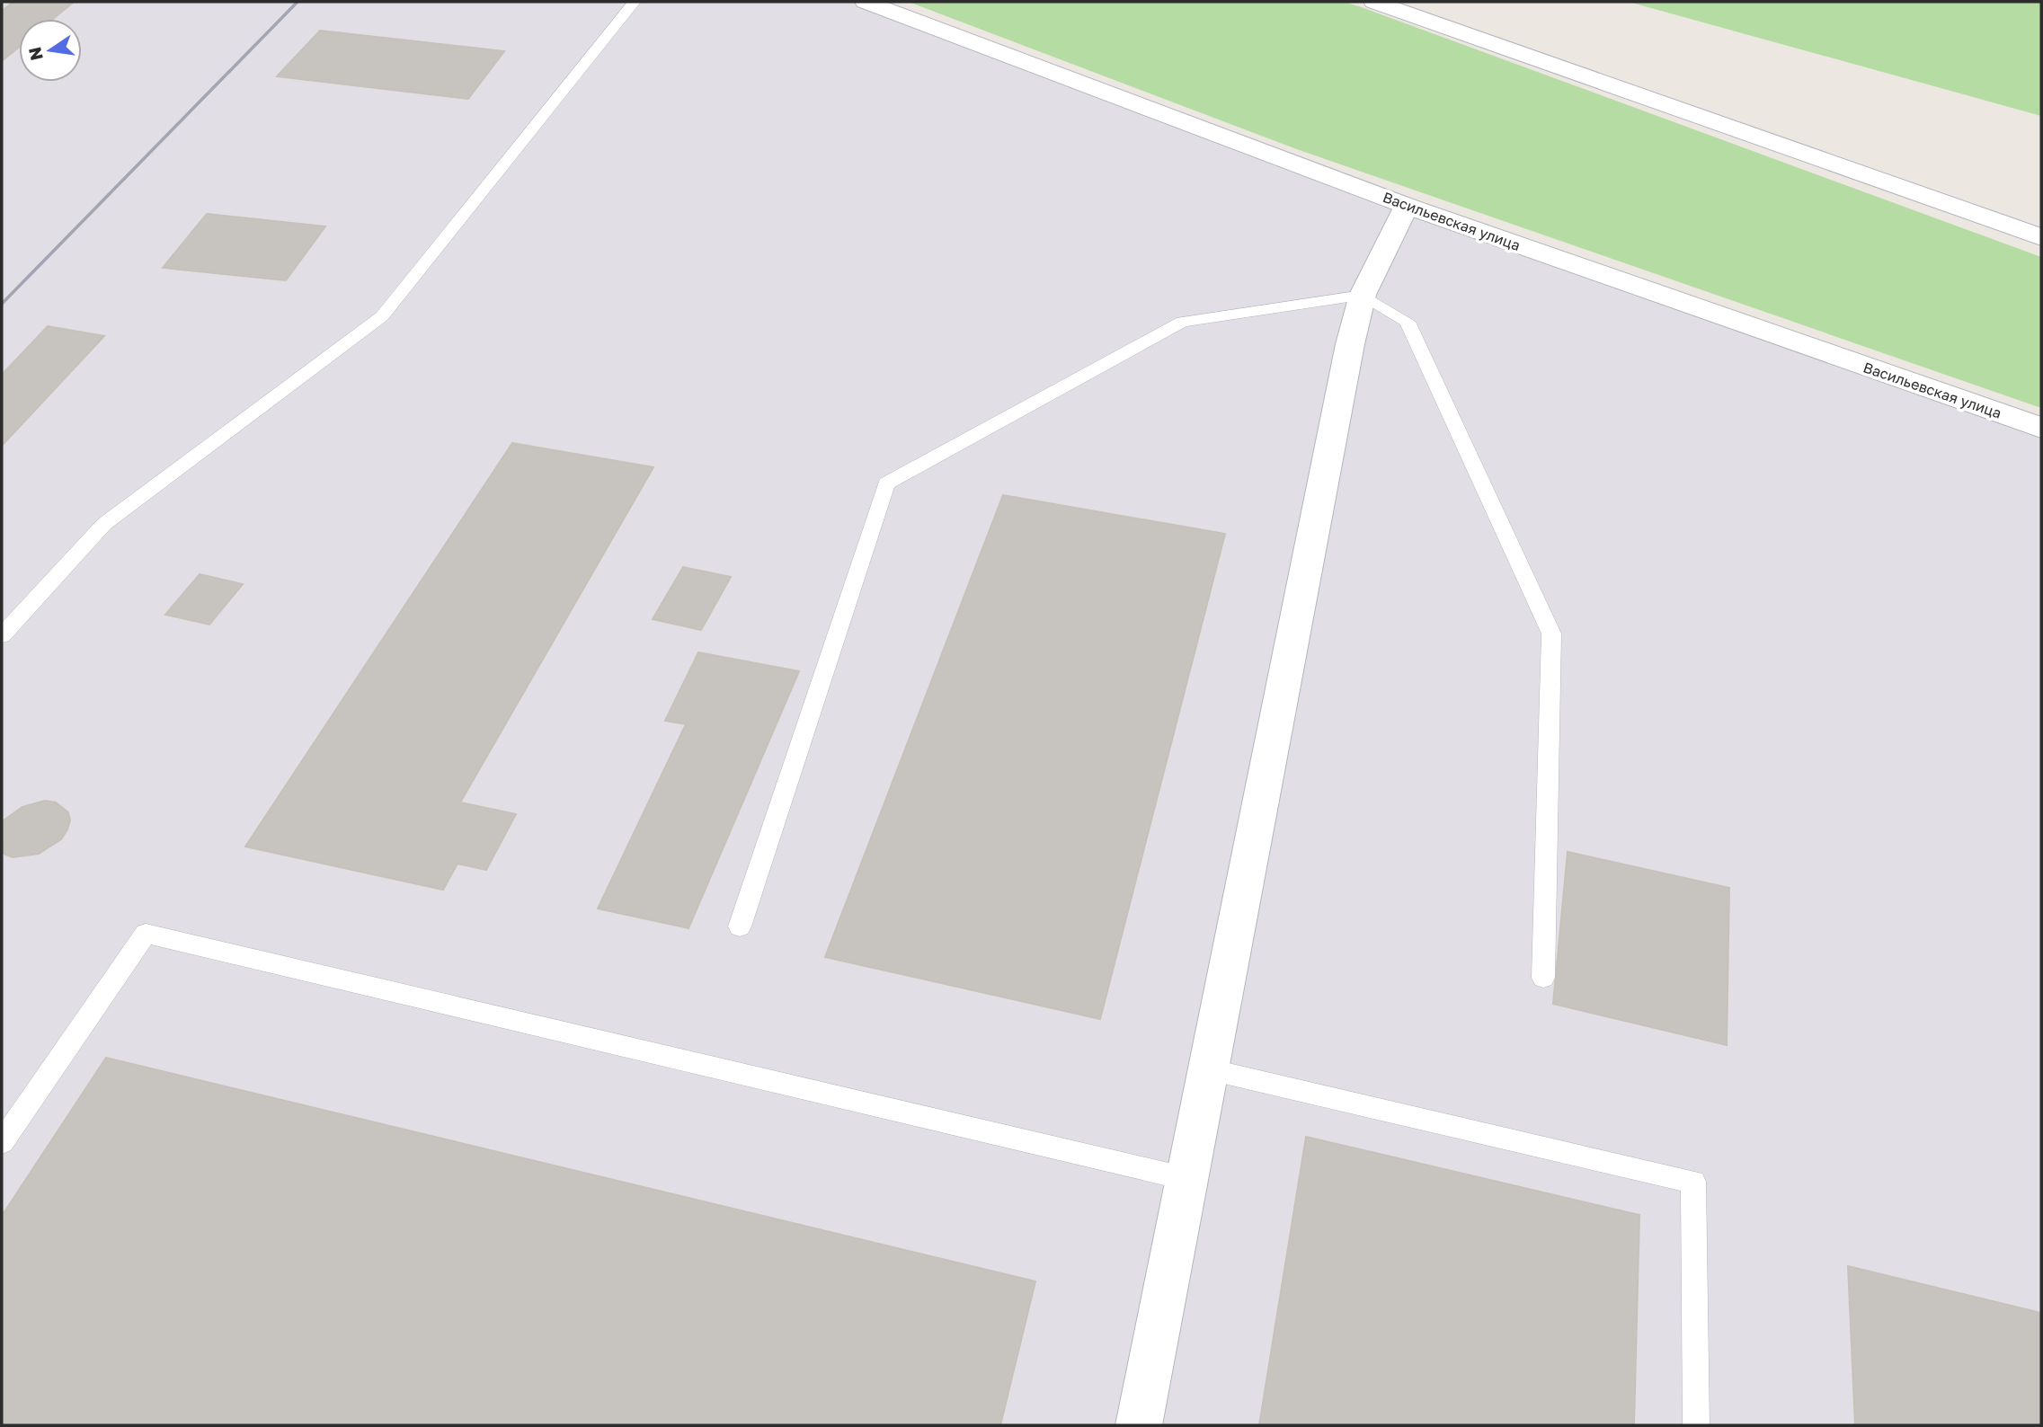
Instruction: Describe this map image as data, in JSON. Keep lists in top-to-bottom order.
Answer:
{
  "streets": {
    "street": ["Васильевская улица"]
  },
  "north": "left"
}
